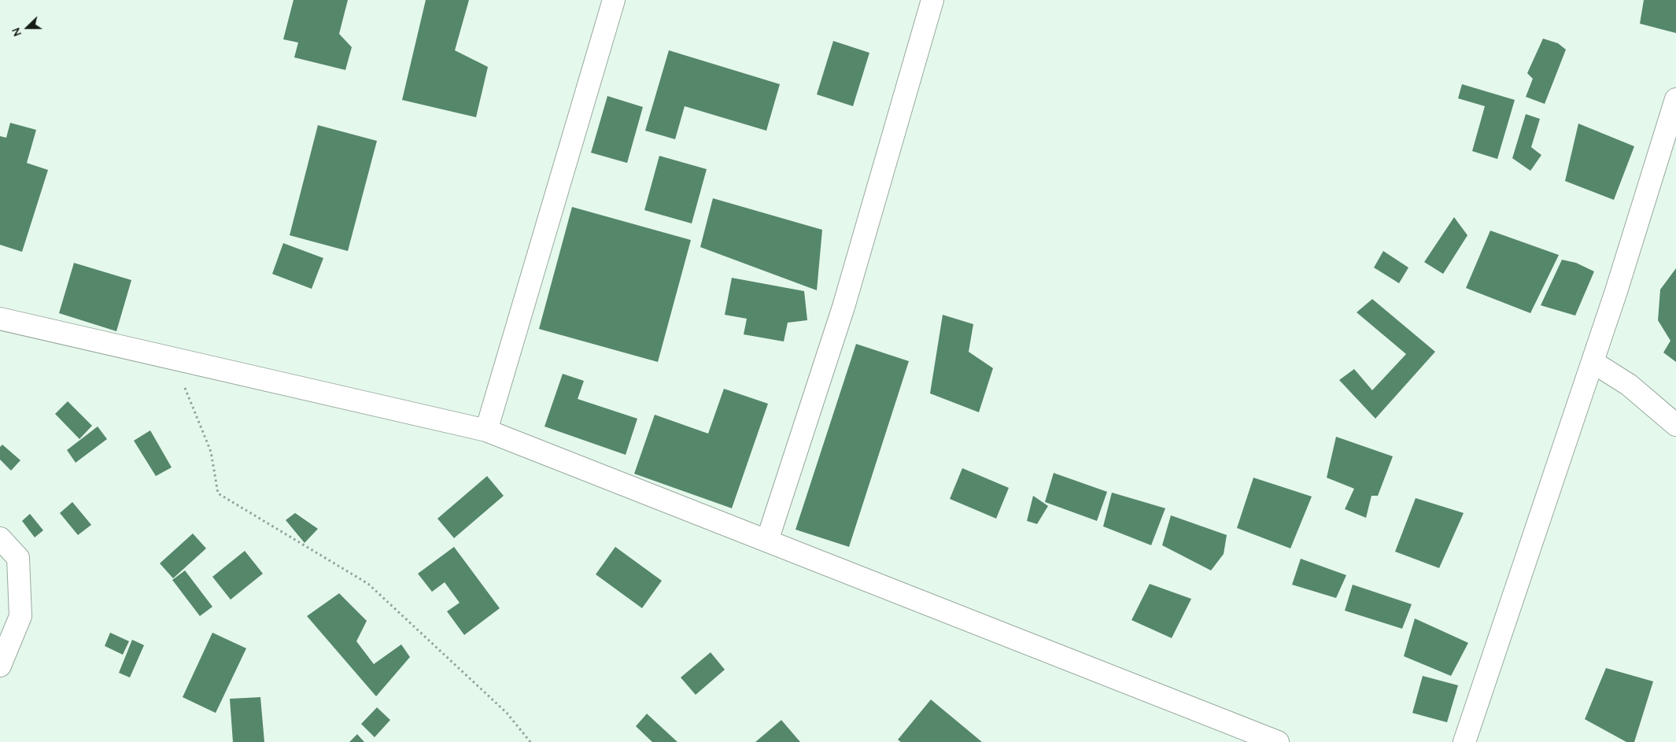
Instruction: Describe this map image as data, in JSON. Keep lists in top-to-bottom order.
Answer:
{
  "north": "left"
}
